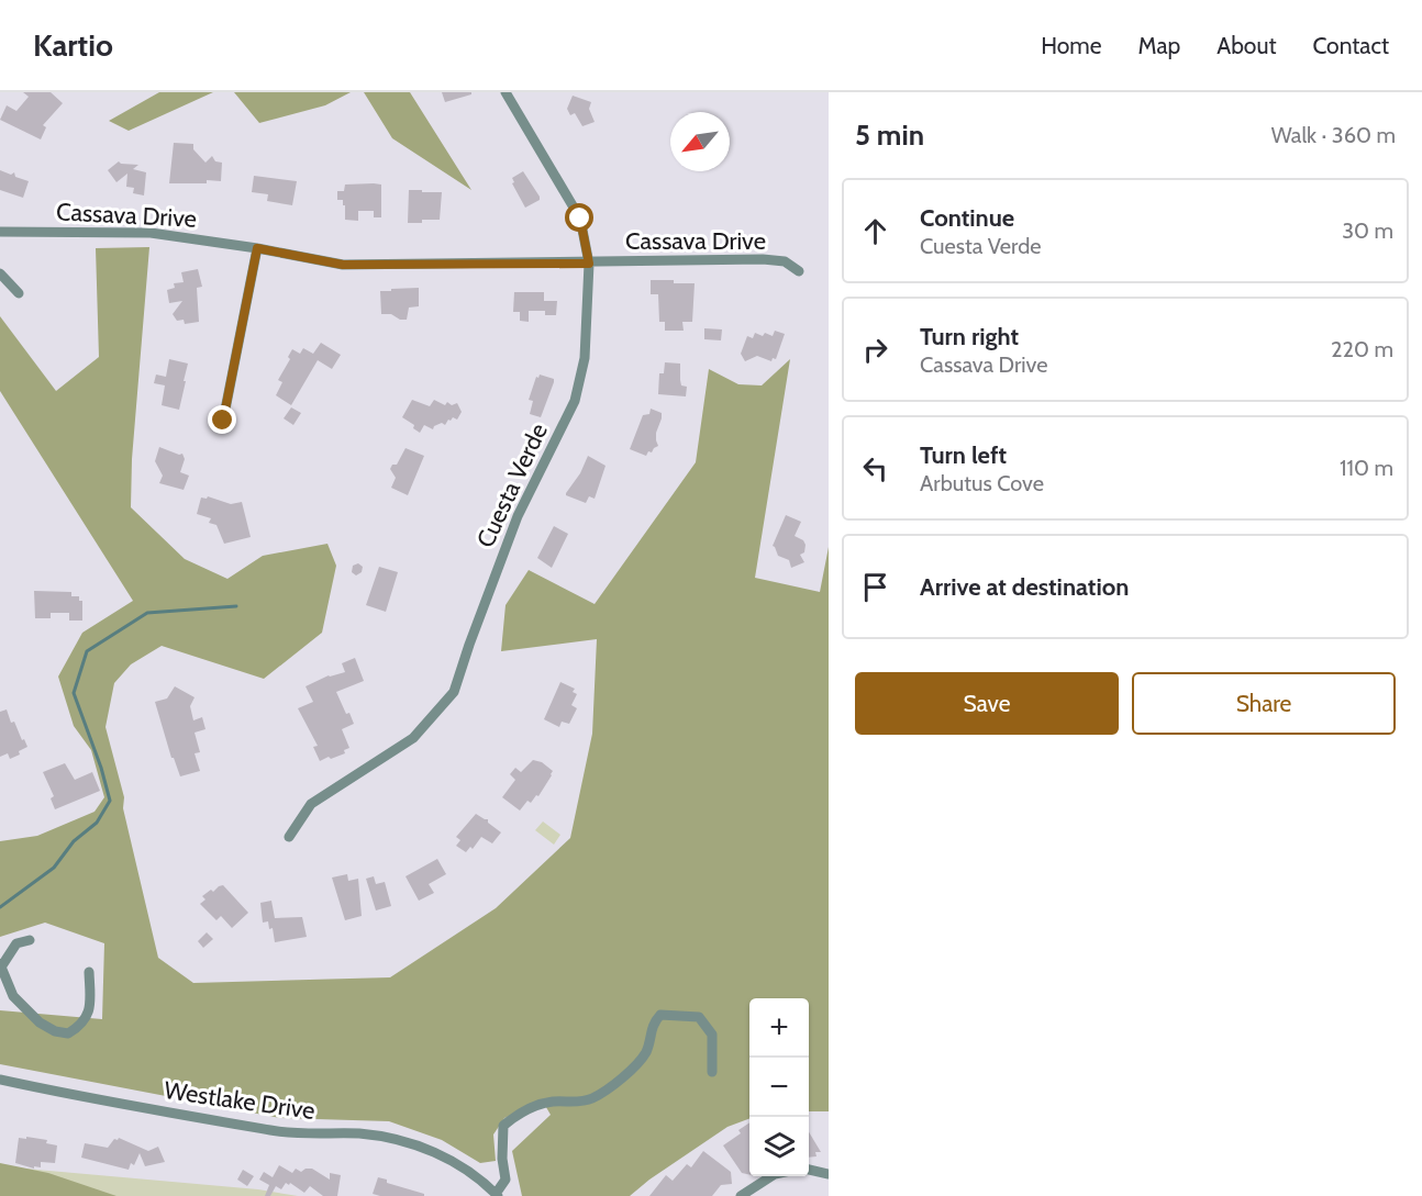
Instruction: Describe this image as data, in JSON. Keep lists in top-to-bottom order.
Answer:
{
  "streets": {
    "street": ["Cassava Drive", "Cuesta Verde", "Westlake Drive"]
  },
  "crossings": [
    ["Cassava Drive", "Cuesta Verde"]
  ],
  "north": "bottom left",
  "page": {
    "header": "Kartio",
    "nav": [
      "Home",
      "Map",
      "About",
      "Contact"
    ],
    "heading": ["5 min", "Walk · 360 m"],
    "list": [
      ["Continue", "Cuesta Verde", "30 m"],
      ["Turn right", "Cassava Drive", "220 m"],
      ["Turn left", "Arbutus Cove", "110 m"],
      "Arrive at destination"
    ],
    "buttons": ["Save", "Share"],
    "map_buttons": ["+", "−"]
  }
}
